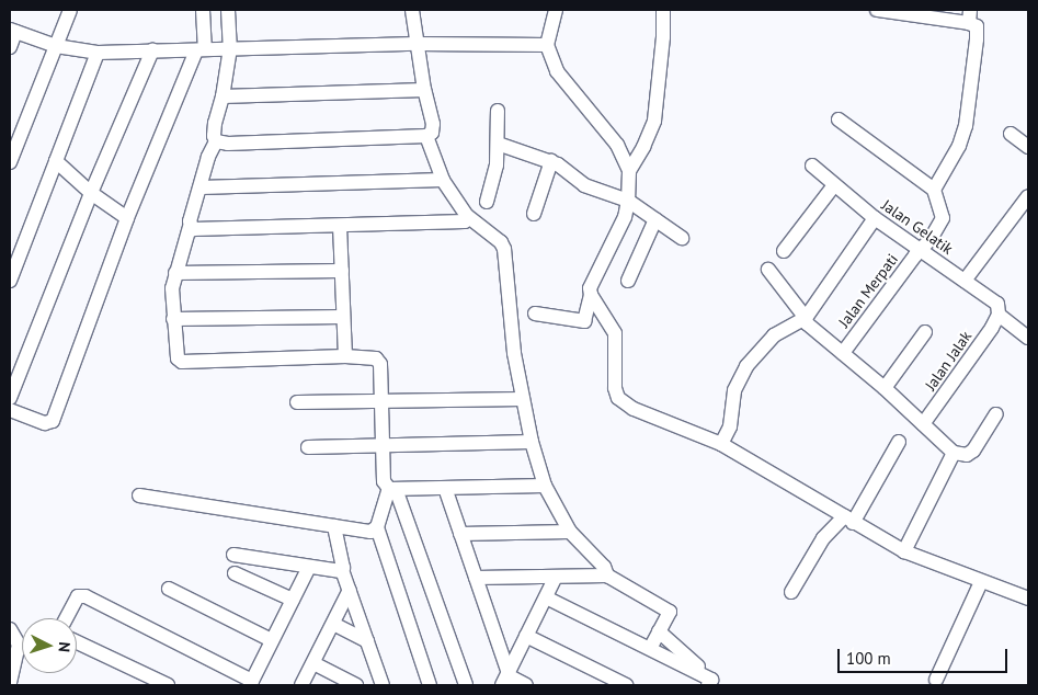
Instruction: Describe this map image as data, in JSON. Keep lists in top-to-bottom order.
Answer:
{
  "streets": {
    "street": ["Jalan Gelatik", "Jalan Merpati", "Jalan Jalak"]
  },
  "crossings": [
    ["Jalan Gelatik", "Jalan Merpati"],
    ["Jalan Gelatik", "Jalan Jalak"]
  ],
  "scale_bar": "100 m",
  "north": "right"
}
